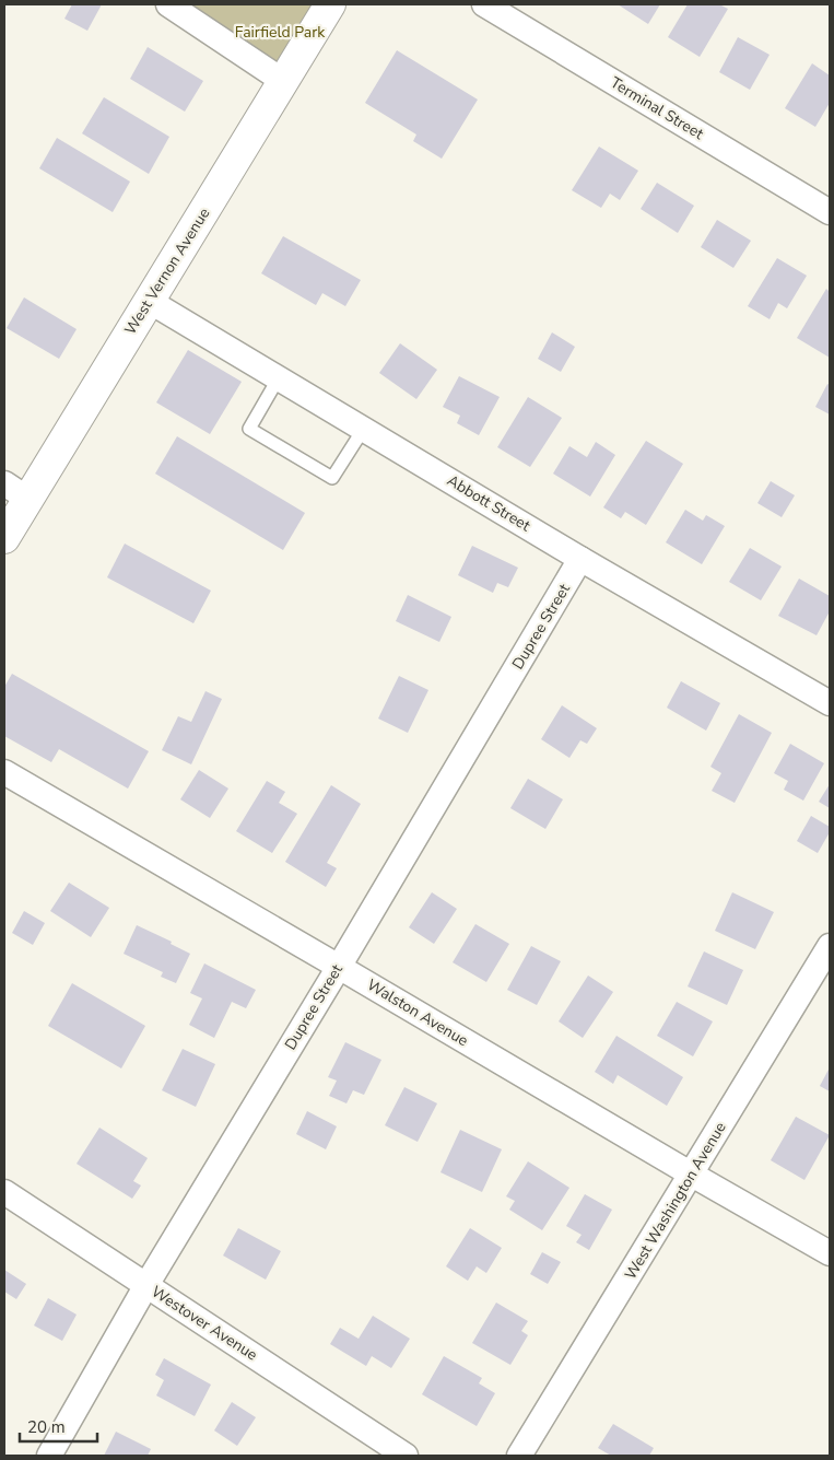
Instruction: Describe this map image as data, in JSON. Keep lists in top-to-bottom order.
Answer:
{
  "streets": {
    "main road": ["West Vernon Avenue"],
    "street": [
      "Terminal Street",
      "Abbott Street",
      "Dupree Street",
      "Walston Avenue",
      "West Washington Avenue",
      "Westover Avenue"
    ]
  },
  "crossings": [
    ["West Vernon Avenue", "Abbott Street"],
    ["Abbott Street", "Dupree Street"],
    ["Dupree Street", "Walston Avenue"],
    ["Dupree Street", "Westover Avenue"],
    ["Walston Avenue", "West Washington Avenue"]
  ],
  "parks": ["Fairfield Park"],
  "scale_bar": "20 m"
}
